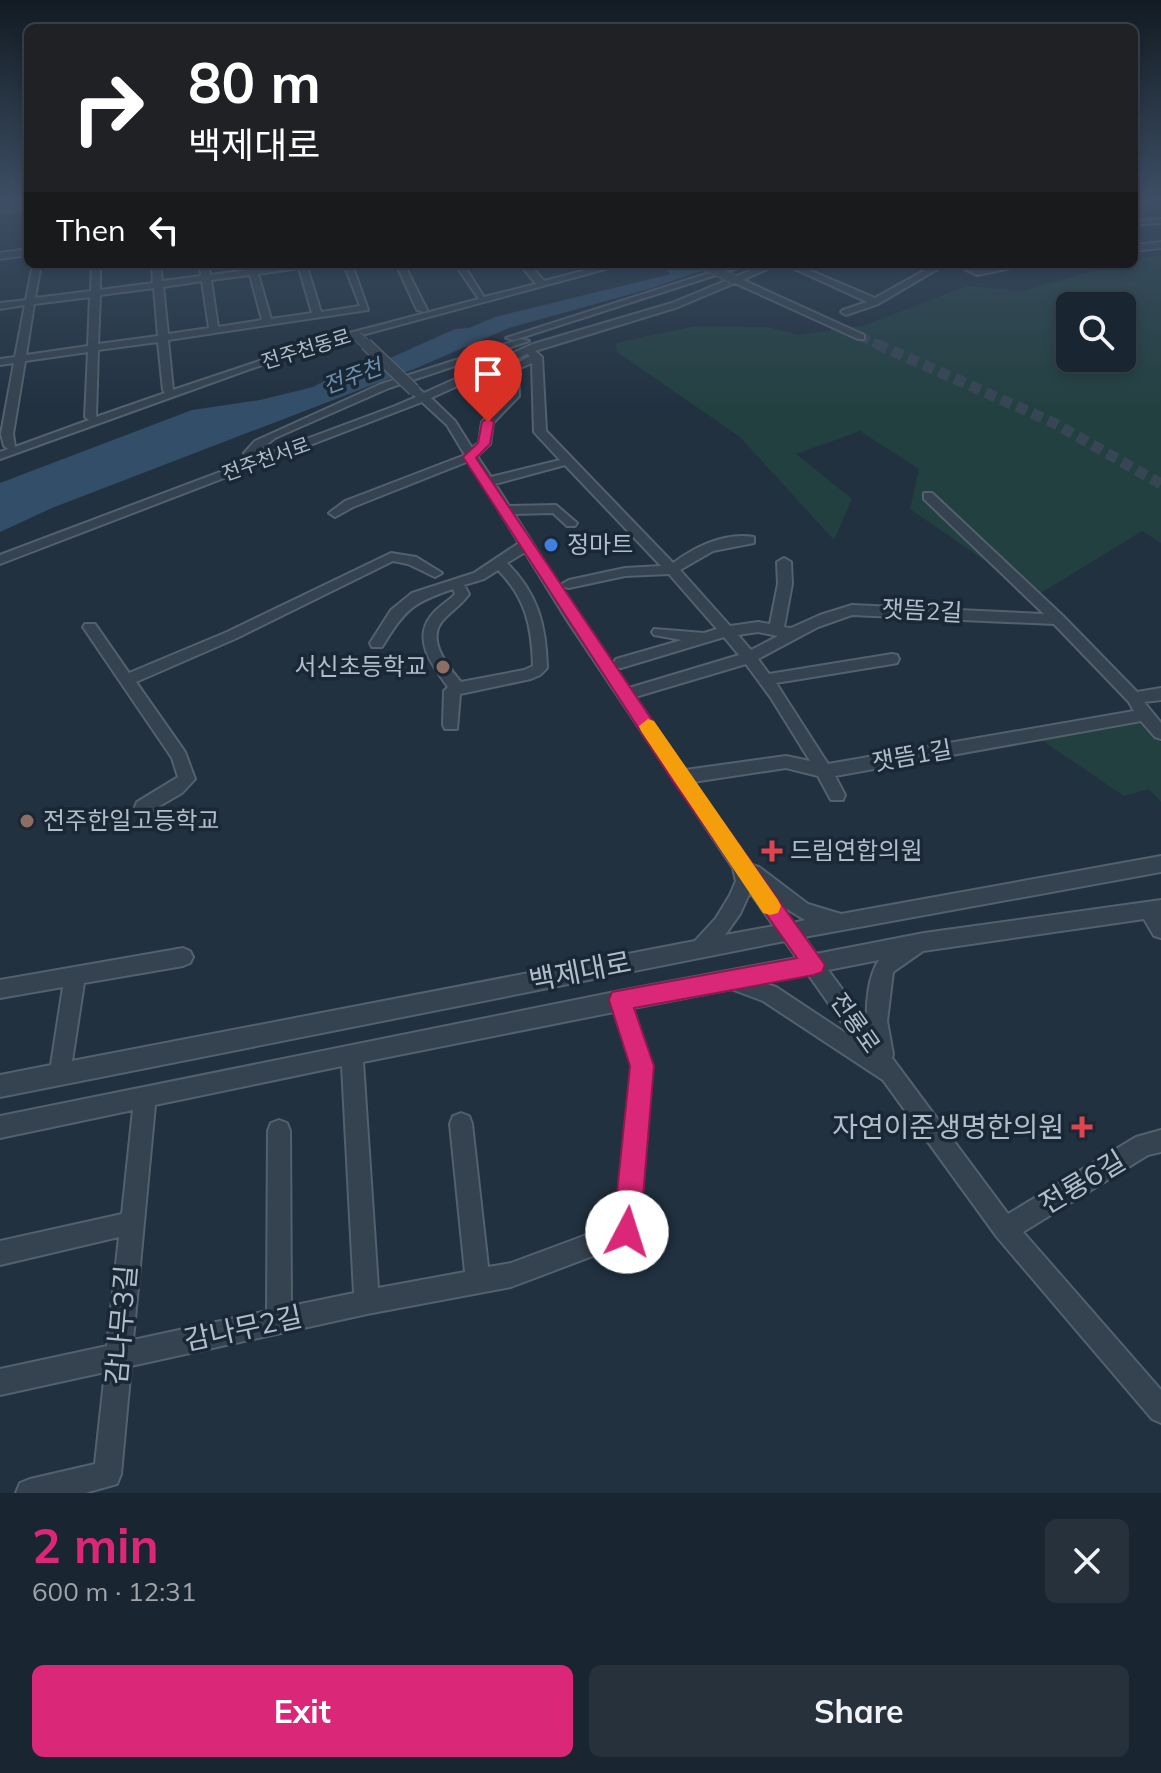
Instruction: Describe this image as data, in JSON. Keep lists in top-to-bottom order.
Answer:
{
  "streets": {
    "street": [
      "전주천동로",
      "전주천서로",
      "잿뜸2길",
      "잿뜸1길",
      "백제대로",
      "전룡로",
      "전룡6길",
      "감나무3길",
      "감나무2길"
    ]
  },
  "crossings": [
    ["전주천동로", "전룡로"],
    ["전주천서로", "전룡로"],
    ["잿뜸2길", "전룡로"],
    ["잿뜸1길", "전룡로"],
    ["백제대로", "전룡로"],
    ["백제대로", "감나무3길"],
    ["백제대로", "감나무2길"],
    ["전룡로", "전룡6길"],
    ["감나무3길", "감나무2길"]
  ],
  "water": ["전주천"],
  "places": {
    "other": ["정마트", "서신초등학교", "전주한일고등학교"],
    "health": ["드림연합의원", "자연이준생명한의원"]
  },
  "page": {
    "turn": ["80 m", "백제대로"],
    "then": "Then",
    "heading": ["2 min", "600 m · 12:31"],
    "buttons": ["Exit", "Share"]
  }
}
